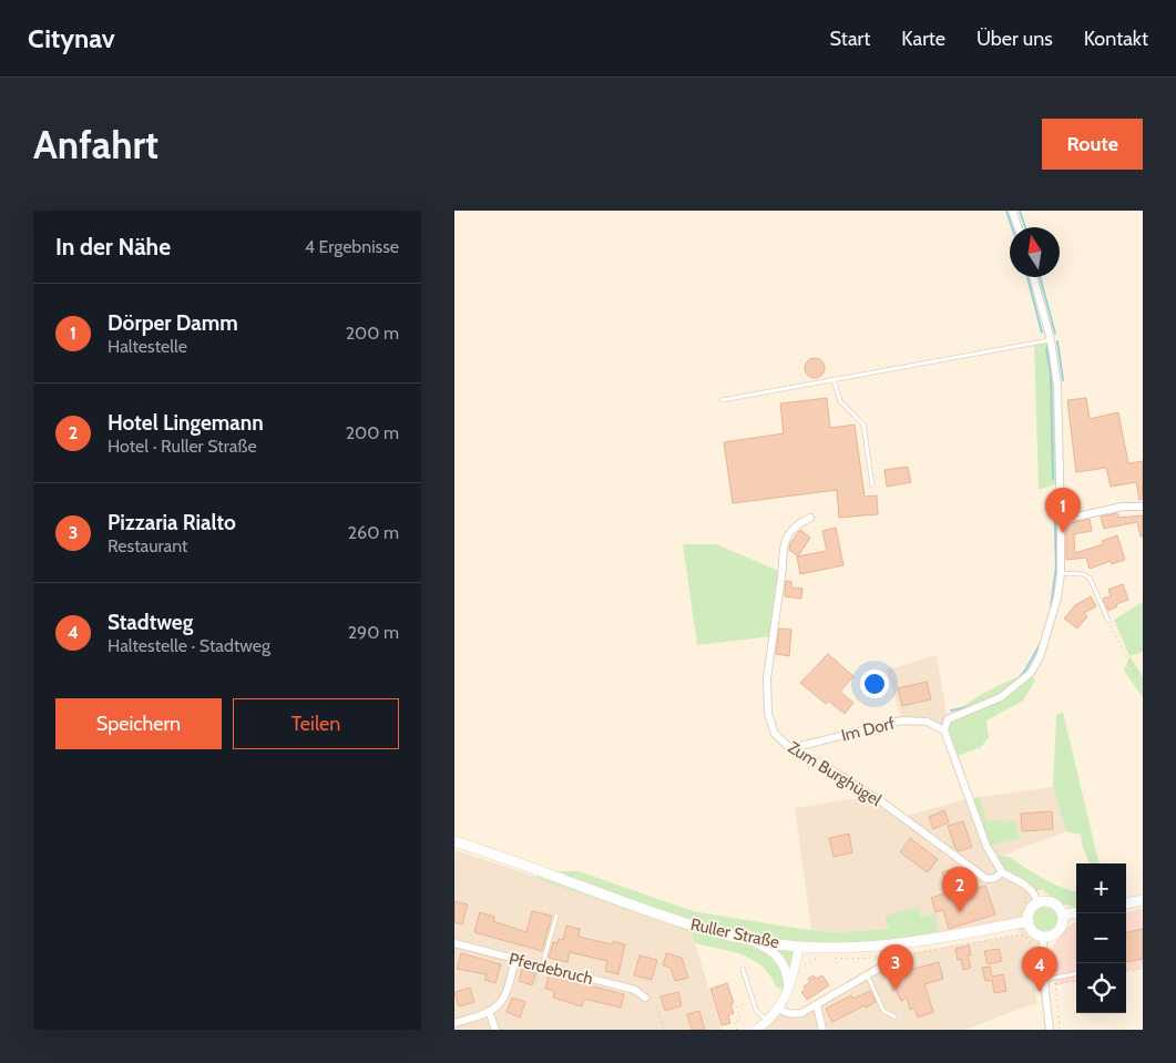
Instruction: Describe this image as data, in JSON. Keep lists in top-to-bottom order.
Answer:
{
  "streets": {
    "main road": ["Ruller Straße"],
    "street": ["Im Dorf", "Zum Burghügel", "Pferdebruch"]
  },
  "crossings": [
    ["Im Dorf", "Zum Burghügel"]
  ],
  "north": "top",
  "page": {
    "header": "Citynav",
    "nav": [
      "Start",
      "Karte",
      "Über uns",
      "Kontakt"
    ],
    "buttons": [
      "Route",
      ["Speichern", "Teilen"]
    ],
    "title": "Anfahrt",
    "heading": ["In der Nähe", "4 Ergebnisse"],
    "list": [
      {
        "mark": "1",
        "name": "Dörper Damm",
        "note": "Haltestelle",
        "value": "200 m"
      },
      {
        "mark": "2",
        "name": "Hotel Lingemann",
        "note": "Hotel · Ruller Straße",
        "value": "200 m"
      },
      {
        "mark": "3",
        "name": "Pizzaria Rialto",
        "note": "Restaurant",
        "value": "260 m"
      },
      {
        "mark": "4",
        "name": "Stadtweg",
        "note": "Haltestelle · Stadtweg",
        "value": "290 m"
      }
    ],
    "pins": [
      "1",
      "2",
      "3",
      "4"
    ],
    "map_buttons": ["+", "−"]
  }
}
